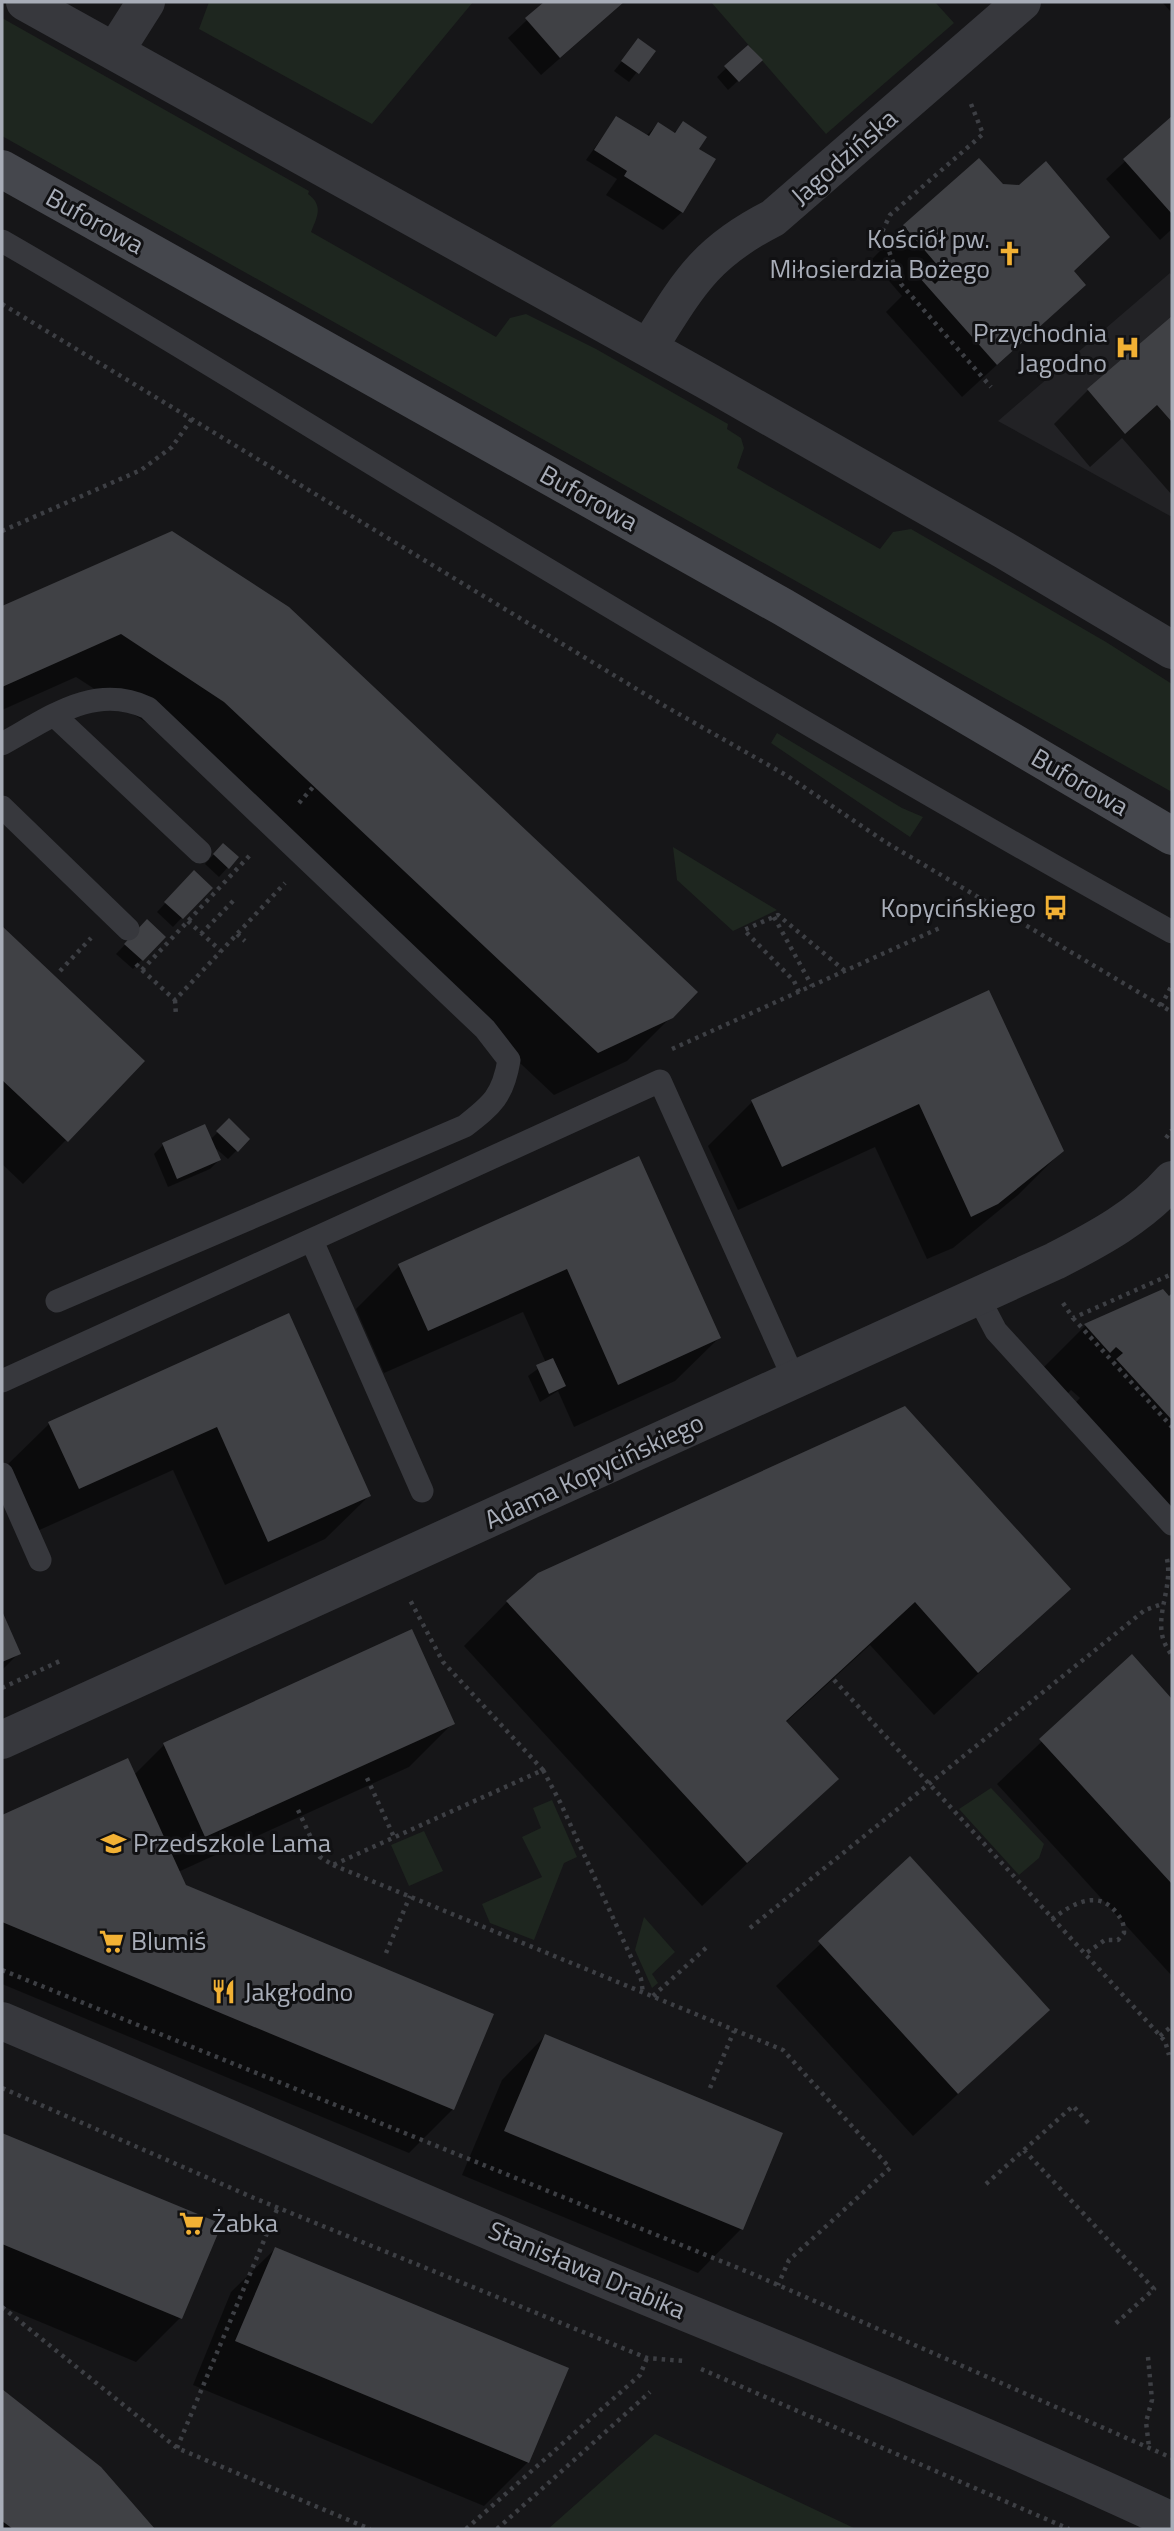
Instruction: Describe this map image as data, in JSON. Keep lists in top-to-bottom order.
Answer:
{
  "streets": {
    "main road": ["Buforowa"],
    "street": ["Jagodzińska", "Adama Kopycińskiego", "Stanisława Drabika"]
  },
  "places": {
    "church": ["Kościół pw. Miłosierdzia Bożego"],
    "hospital": ["Przychodnia Jagodno"],
    "bus stop": ["Kopycińskiego"],
    "school or university": ["Przedszkole Lama"],
    "supermarket": ["Blumiś", "Żabka"],
    "restaurant": ["Jakgłodno"]
  }
}
